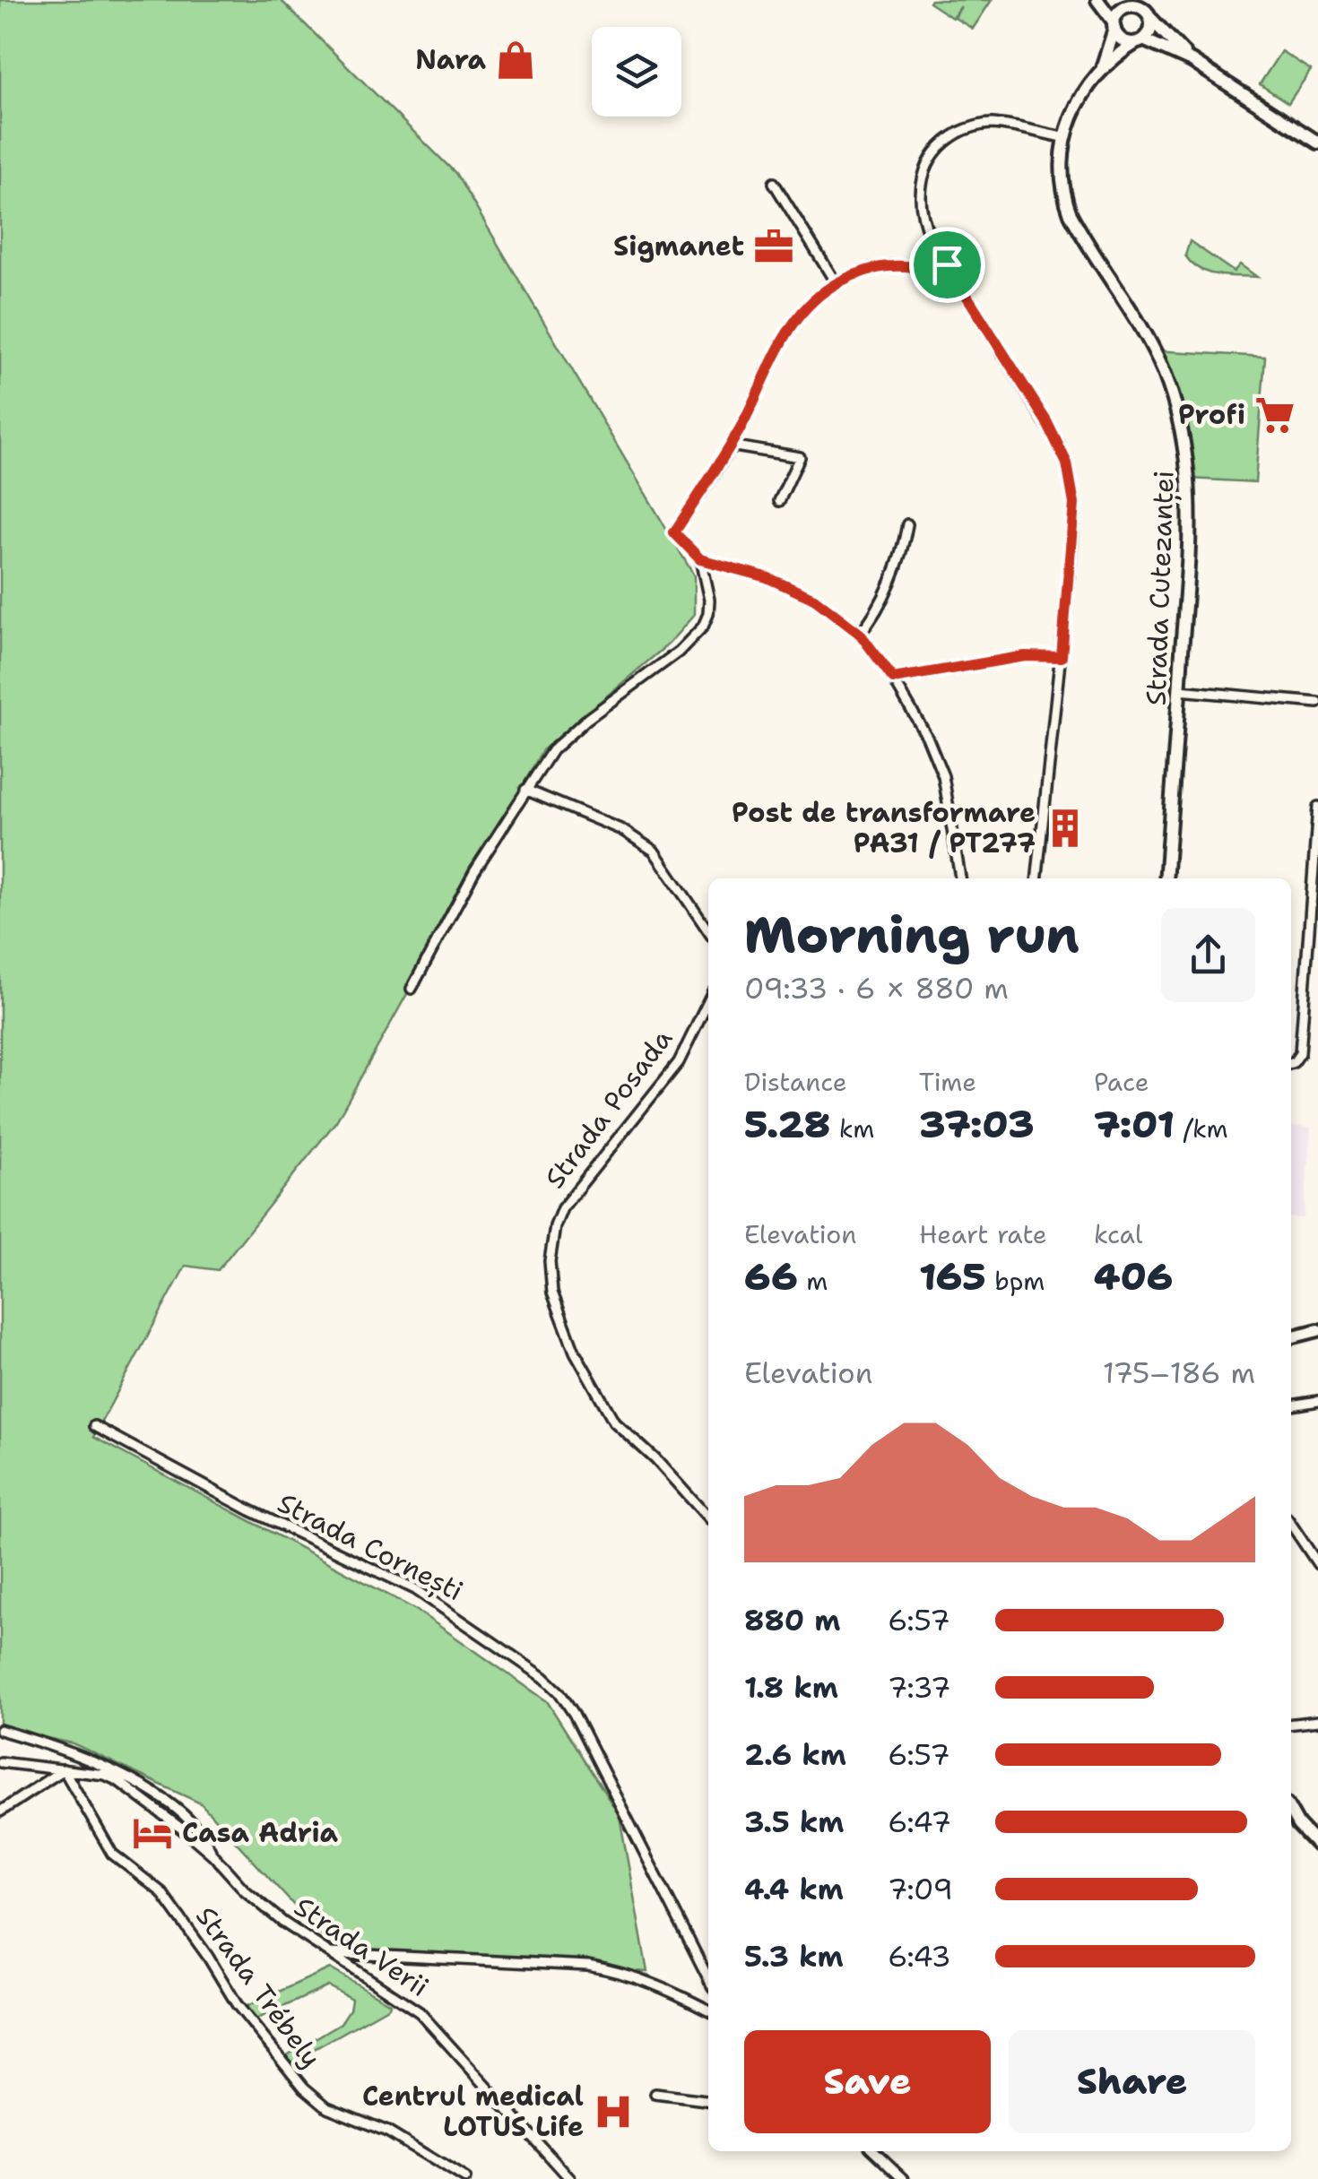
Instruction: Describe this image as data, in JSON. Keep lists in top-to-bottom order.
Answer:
{
  "streets": {
    "street": [
      "Strada Cutezanței",
      "Strada Posada",
      "Strada Cornești",
      "Strada Verii",
      "Strada Trébely"
    ]
  },
  "crossings": [
    ["Strada Verii", "Strada Trébely"]
  ],
  "places": {
    "shop": ["Nara"],
    "office": ["Sigmanet"],
    "supermarket": ["Profi"],
    "building": ["Post de transformare PA31 / PT277"],
    "hotel": ["Casa Adria"],
    "hospital": ["Centrul medical LOTUS Life"]
  },
  "page": {
    "heading": ["Morning run", "09:33 · 6 × 880 m"],
    "stats": [
      ["Distance", "5.28 km"],
      ["Time", "37:03"],
      ["Pace", "7:01 /km"],
      ["Elevation", "66 m"],
      ["Heart rate", "165 bpm"],
      ["kcal", "406"]
    ],
    "chart": ["Elevation", "175–186 m"],
    "list": [
      {
        "name": "880 m",
        "note": "6:57"
      },
      {
        "name": "1.8 km",
        "note": "7:37"
      },
      {
        "name": "2.6 km",
        "note": "6:57"
      },
      {
        "name": "3.5 km",
        "note": "6:47"
      },
      {
        "name": "4.4 km",
        "note": "7:09"
      },
      {
        "name": "5.3 km",
        "note": "6:43"
      }
    ],
    "buttons": ["Save", "Share"]
  }
}
